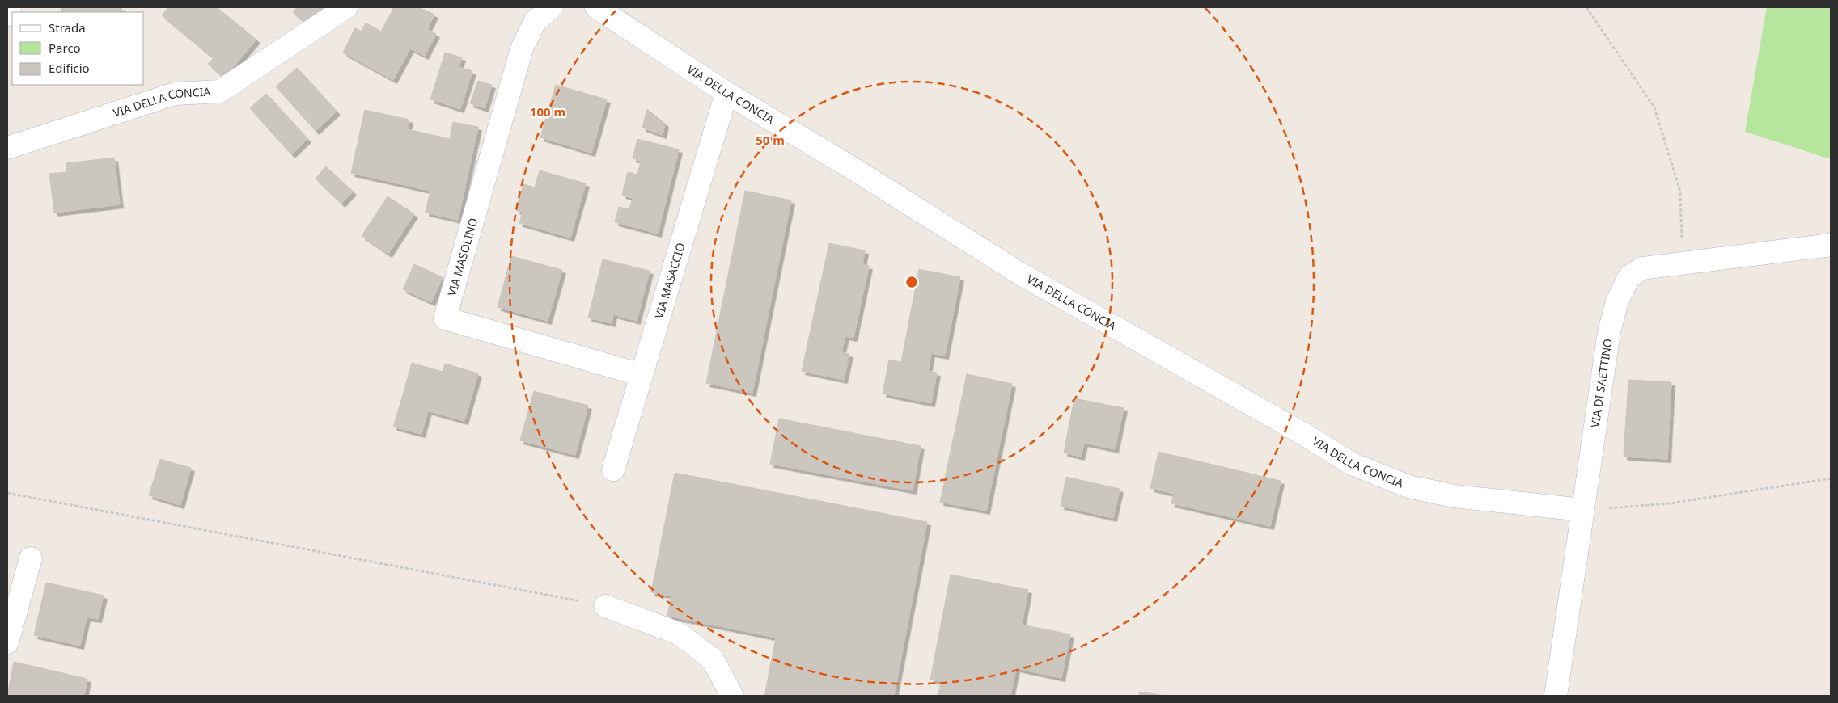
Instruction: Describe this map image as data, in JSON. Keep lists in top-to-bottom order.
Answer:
{
  "streets": {
    "street": [
      "VIA DELLA CONCIA",
      "VIA MASOLINO",
      "VIA MASACCIO",
      "VIA DI SAETTINO"
    ]
  },
  "crossings": [
    ["VIA DELLA CONCIA", "VIA MASACCIO"],
    ["VIA DELLA CONCIA", "VIA DI SAETTINO"],
    ["VIA MASOLINO", "VIA MASACCIO"]
  ],
  "legend": ["Strada", "Parco", "Edificio"],
  "rings": ["100 m", "50 m"]
}
